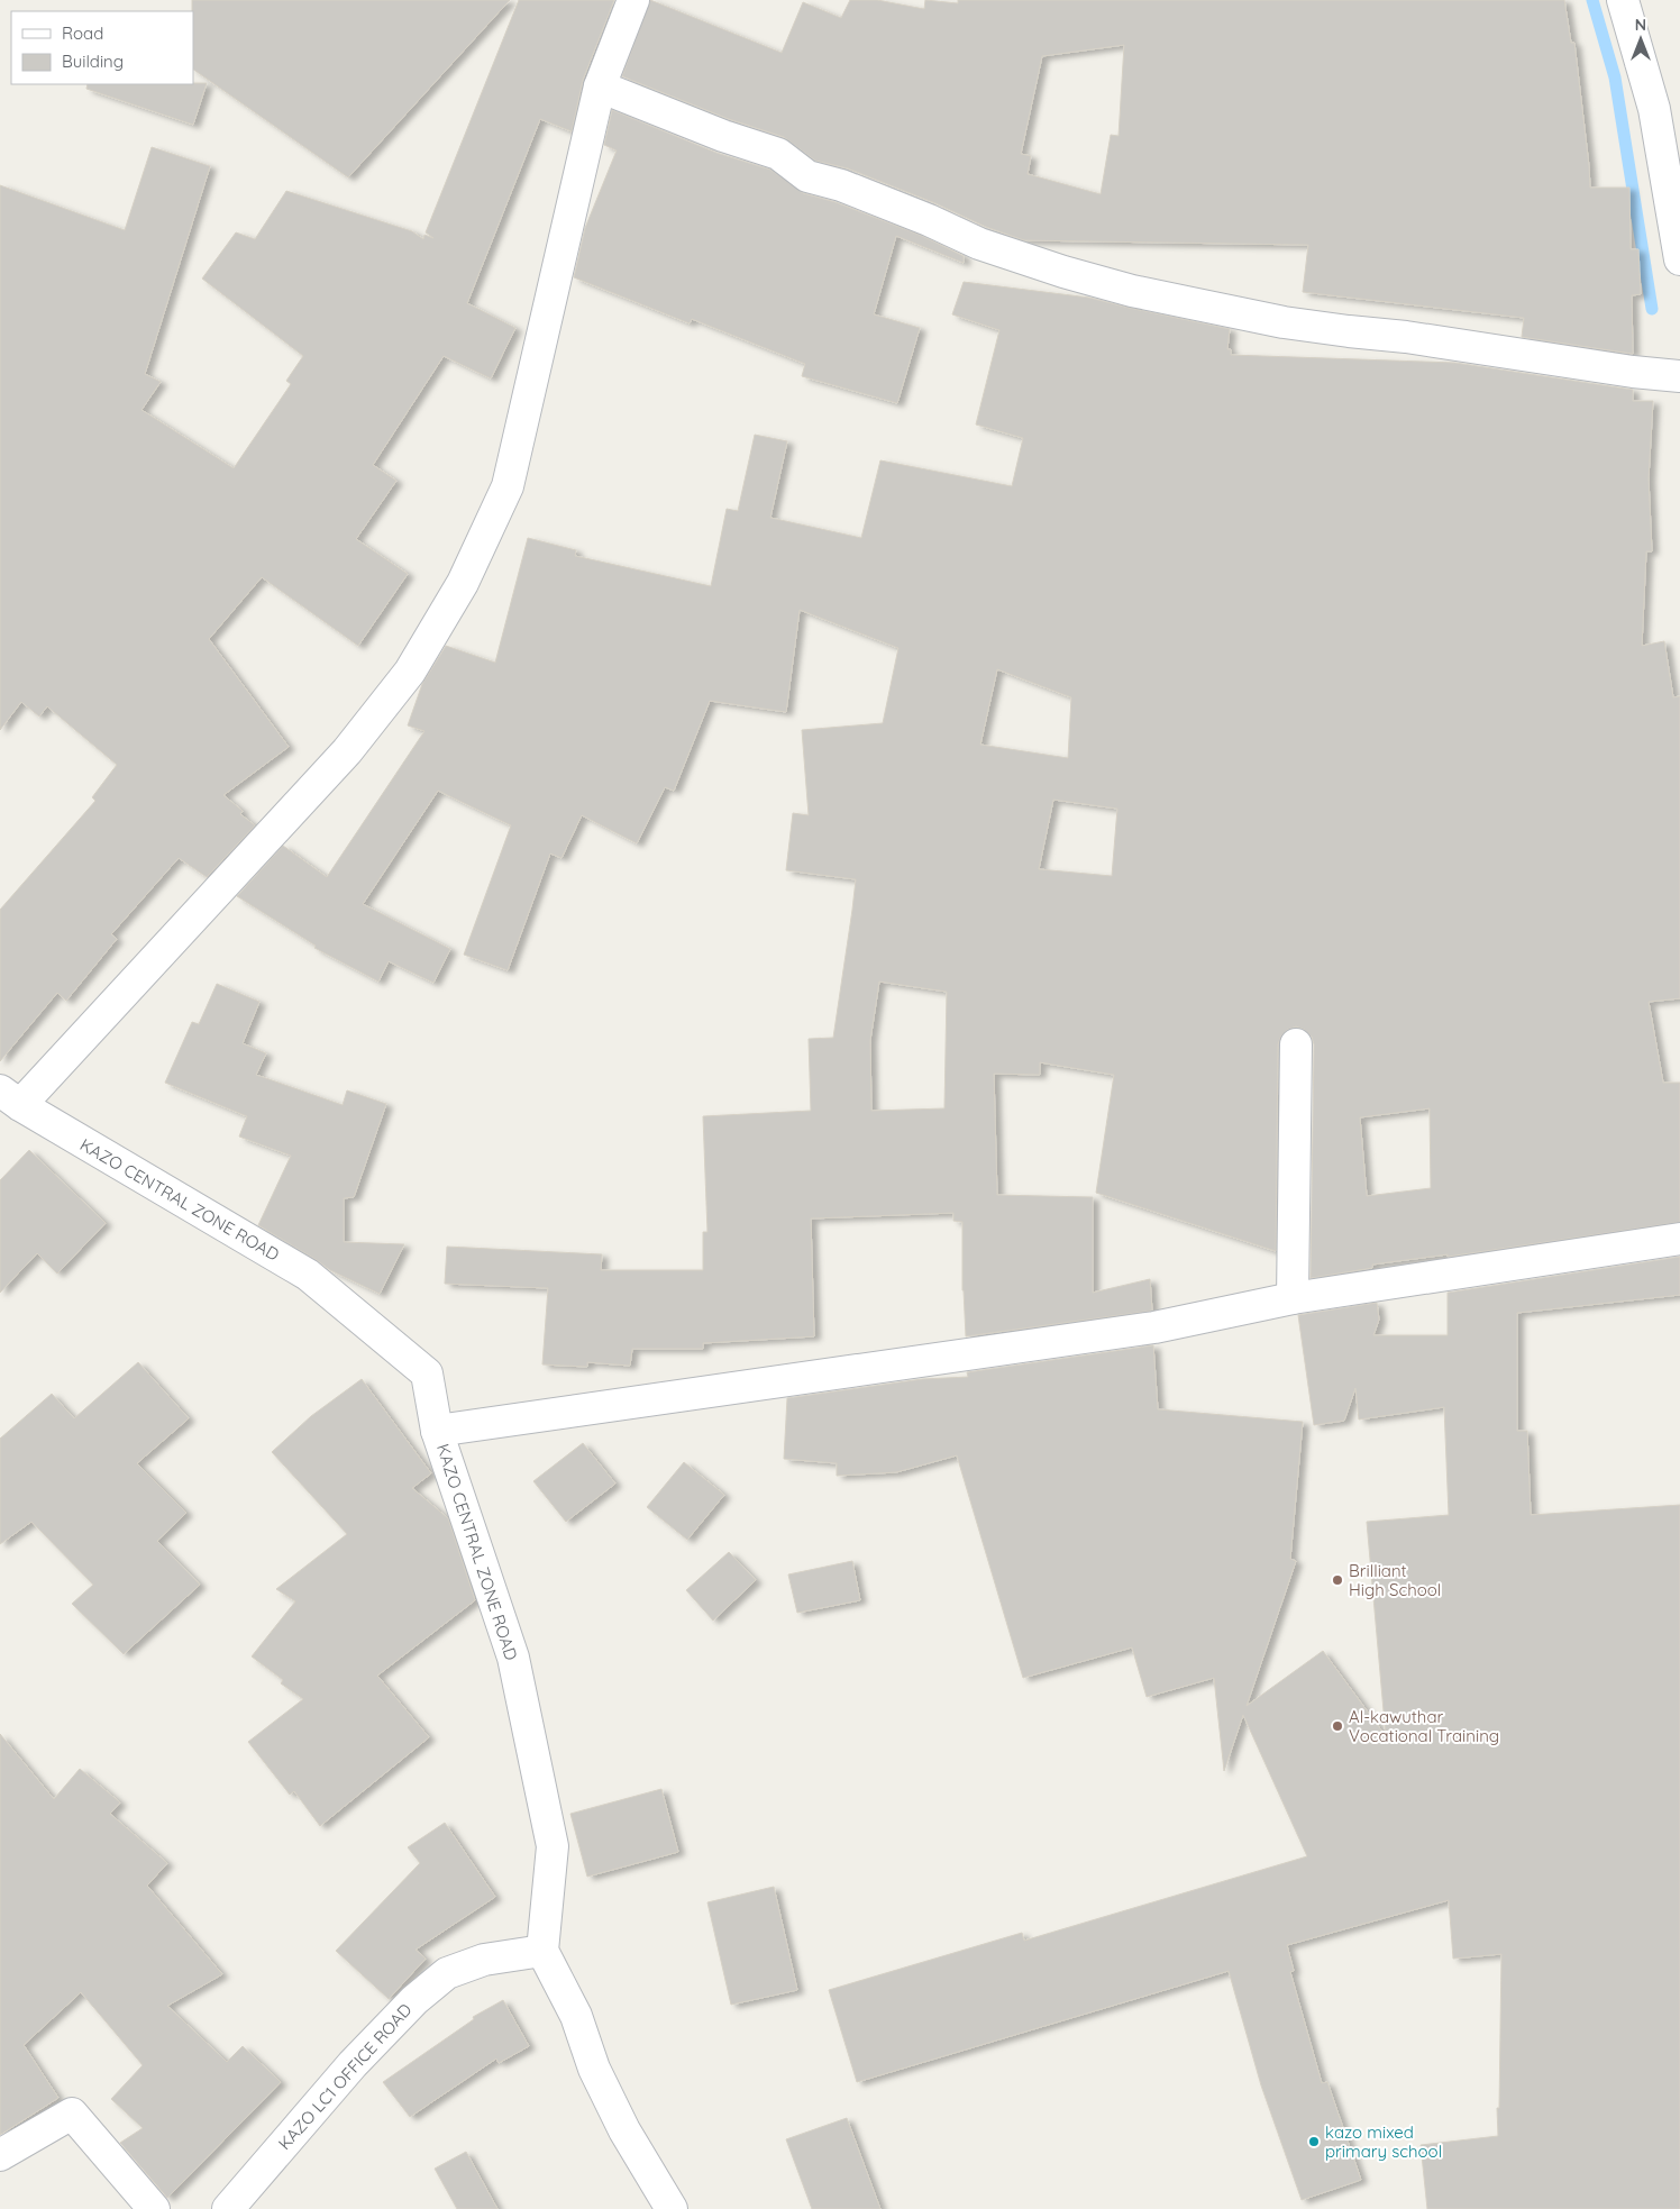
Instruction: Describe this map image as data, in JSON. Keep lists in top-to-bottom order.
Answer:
{
  "streets": {
    "street": ["KAZO CENTRAL ZONE ROAD", "KAZO LC1 OFFICE ROAD"]
  },
  "crossings": [
    ["KAZO CENTRAL ZONE ROAD", "KAZO LC1 OFFICE ROAD"]
  ],
  "places": ["Brilliant High School", "Al-kawuthar Vocational Training", "kazo mixed primary school"],
  "legend": ["Road", "Building"],
  "north": "top"
}
